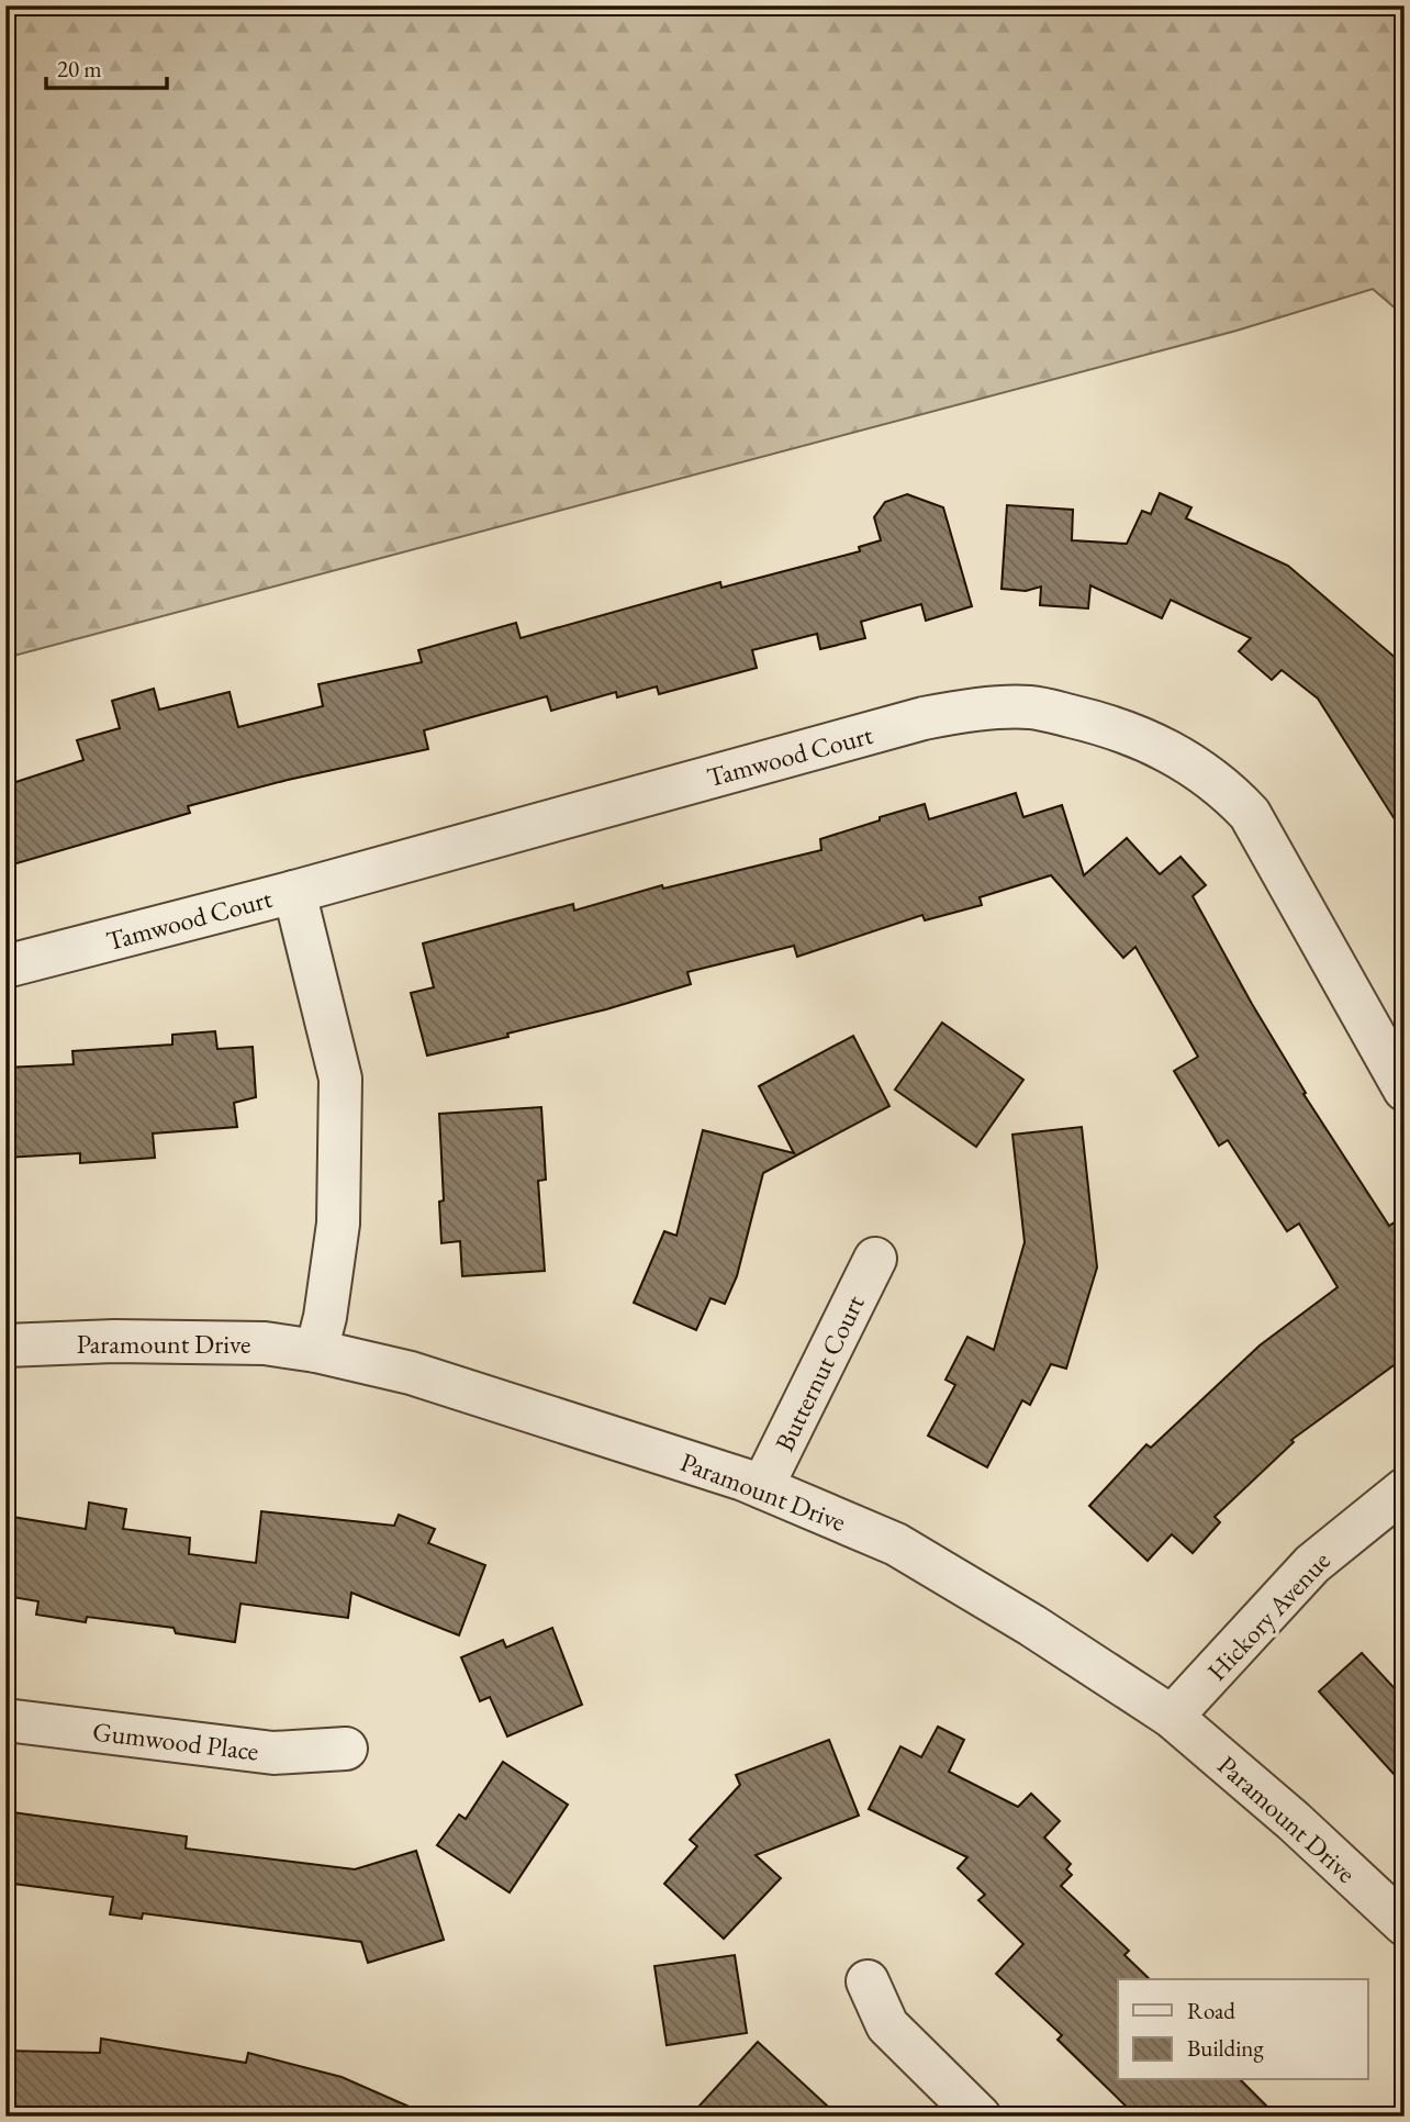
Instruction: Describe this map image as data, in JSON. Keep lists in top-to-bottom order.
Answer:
{
  "streets": {
    "street": [
      "Tamwood Court",
      "Paramount Drive",
      "Butternut Court",
      "Hickory Avenue",
      "Gumwood Place"
    ]
  },
  "crossings": [
    ["Paramount Drive", "Butternut Court"],
    ["Paramount Drive", "Hickory Avenue"]
  ],
  "legend": ["Road", "Building"],
  "scale_bar": "20 m"
}
